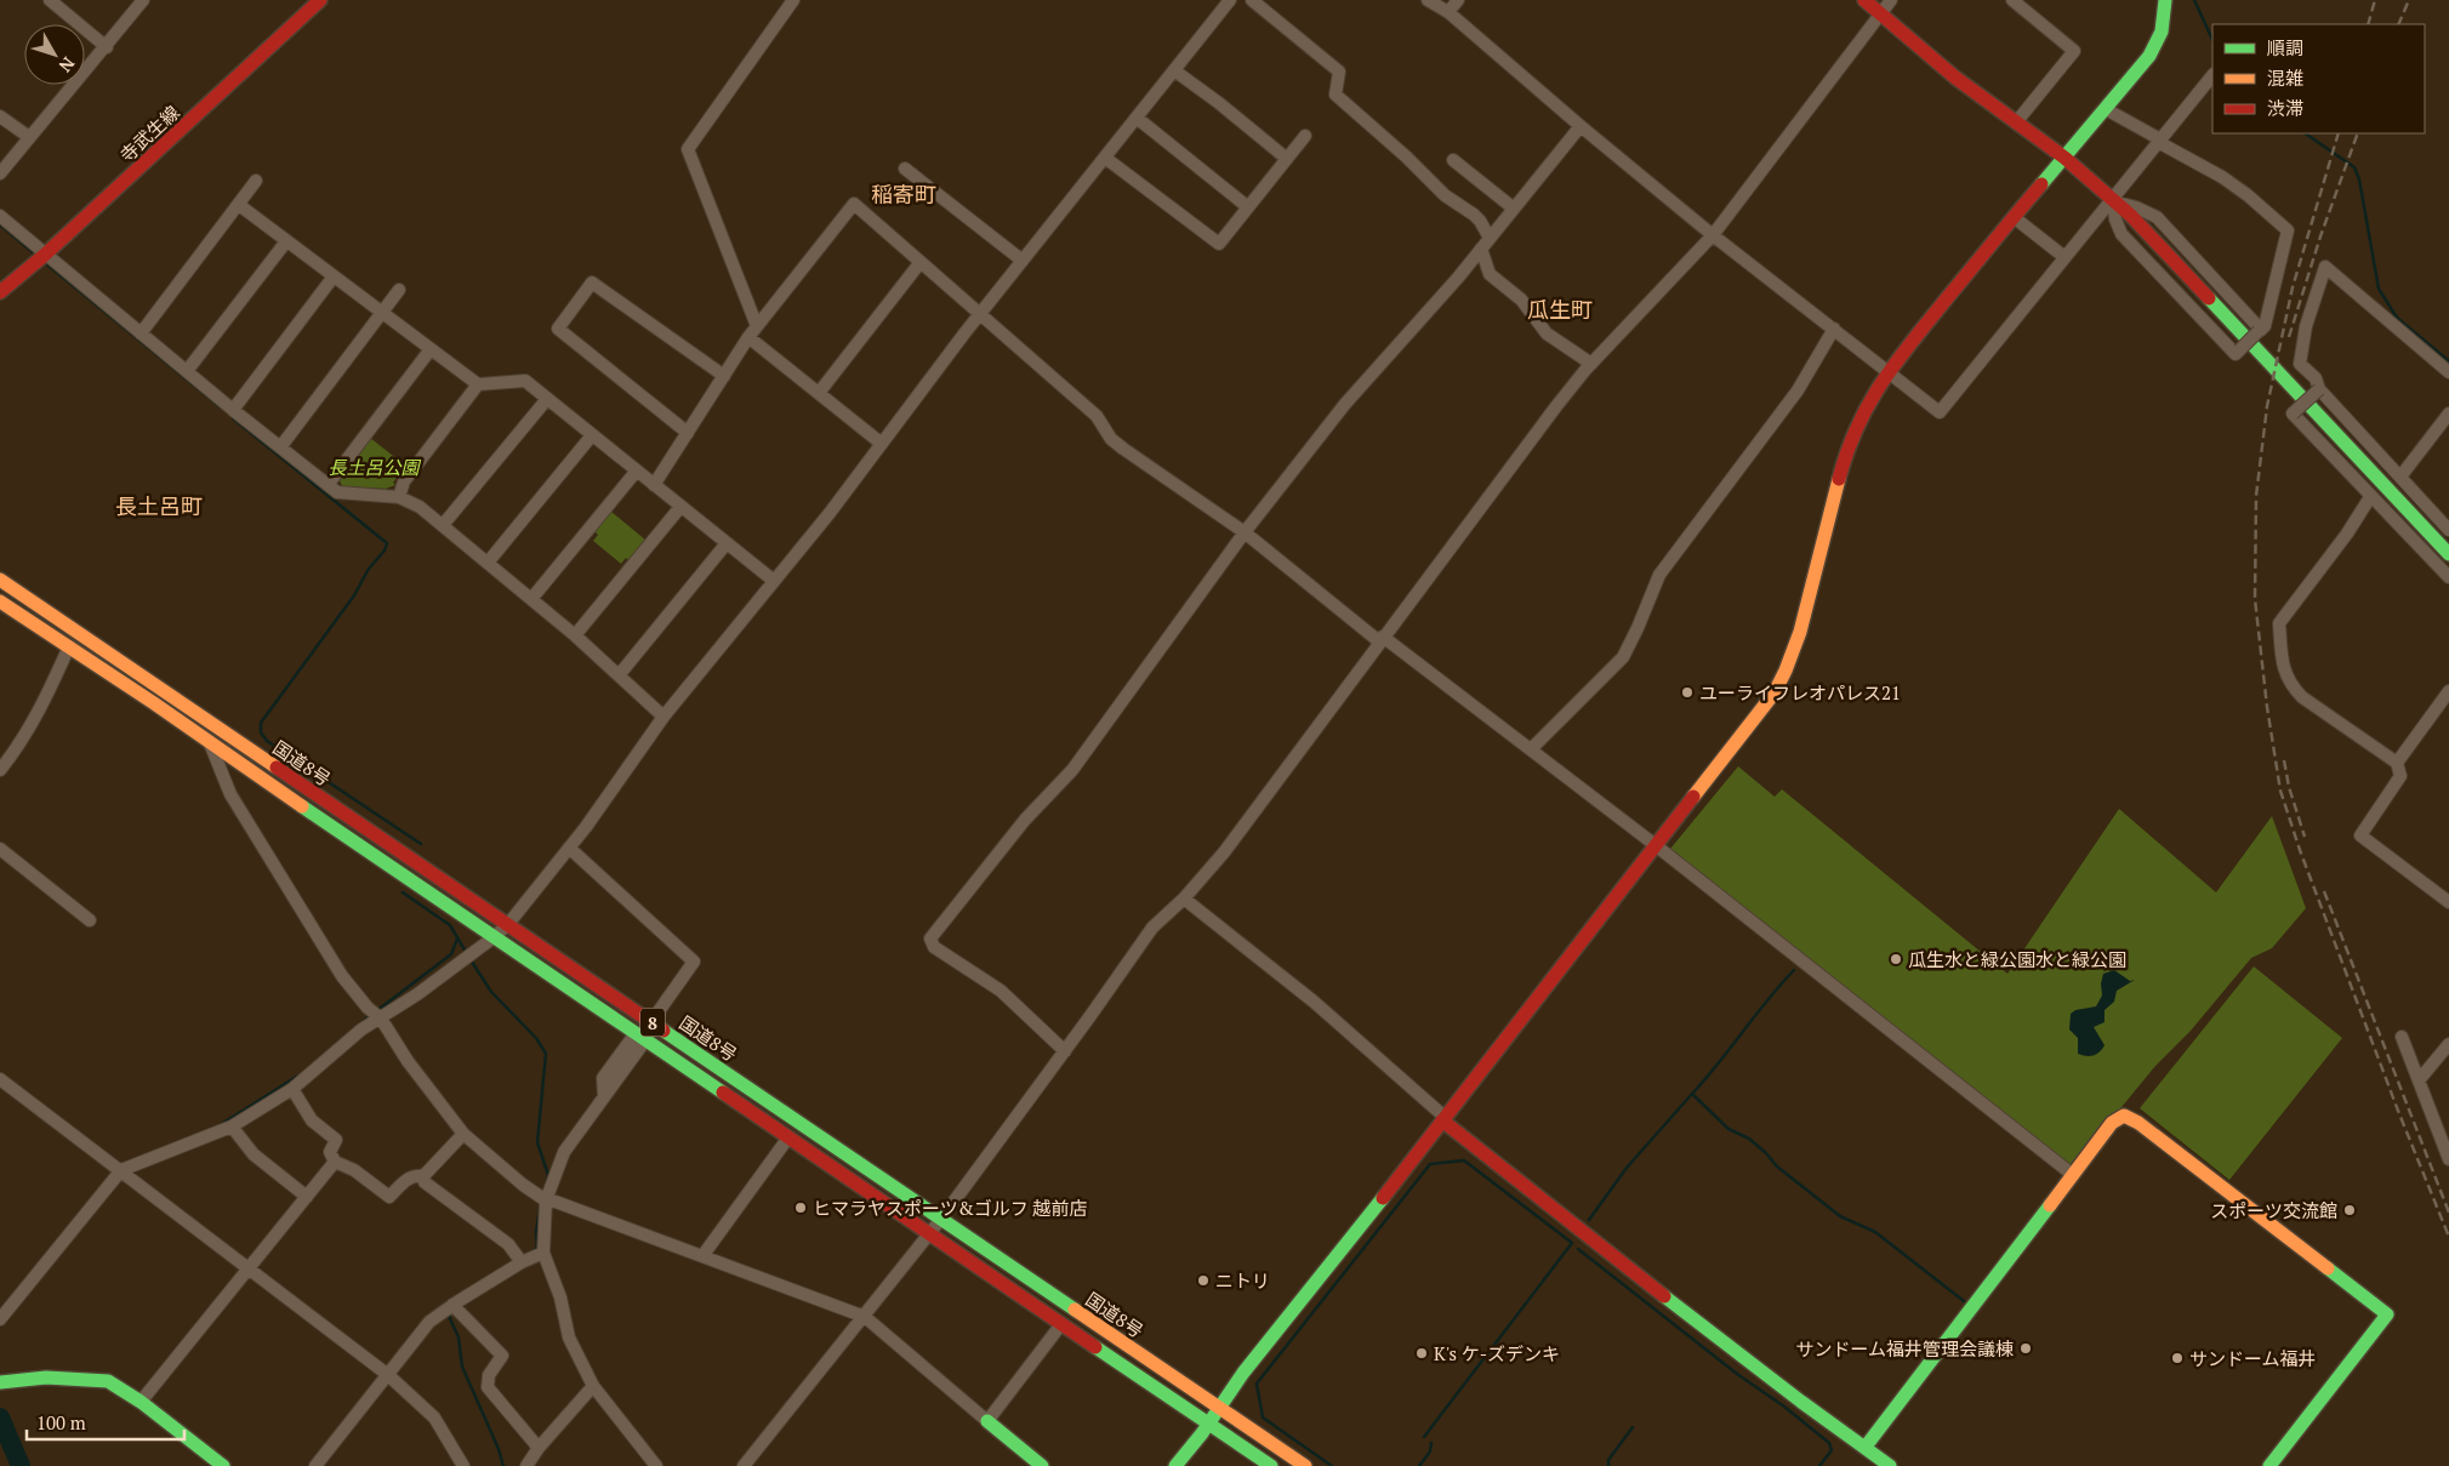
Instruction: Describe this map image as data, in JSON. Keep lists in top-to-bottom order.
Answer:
{
  "streets": {
    "main road": ["寺武生線", "国道8号", "8"]
  },
  "districts": ["稲寄町", "瓜生町", "長土呂町"],
  "parks": ["長土呂公園"],
  "places": [
    "ユーライフレオパレス21",
    "瓜生水と緑公園水と緑公園",
    "ヒマラヤスポーツ&ゴルフ 越前店",
    "スポーツ交流館",
    "ニトリ",
    "サンドーム福井管理会議棟",
    "K's ケ-ズデンキ",
    "サンドーム福井"
  ],
  "legend": ["順調", "混雑", "渋滞"],
  "scale_bar": "100 m",
  "north": "bottom right"
}
